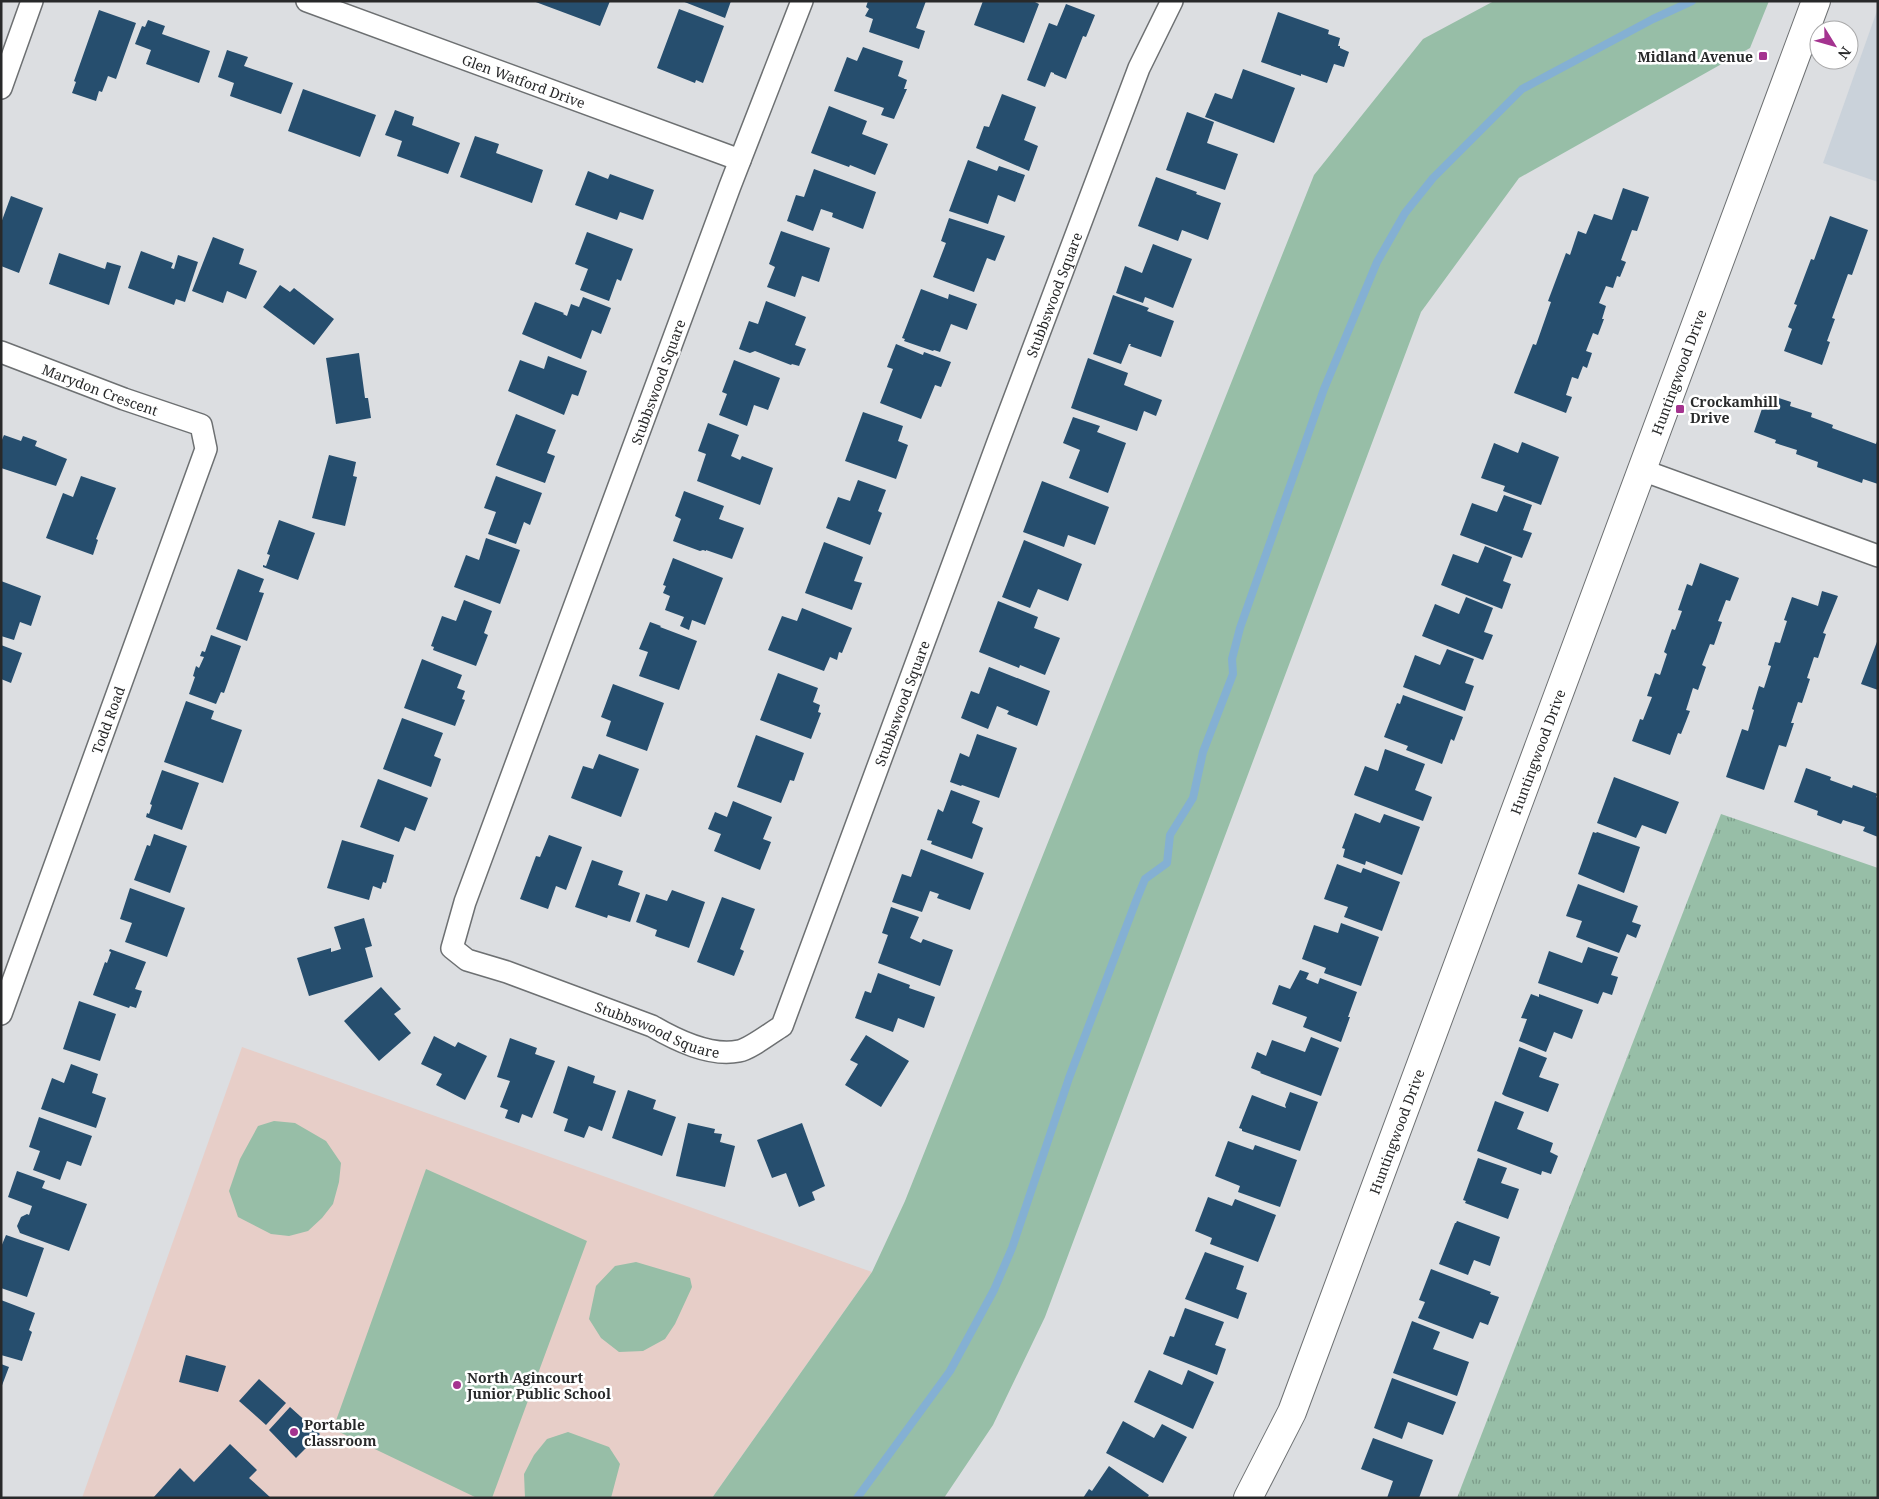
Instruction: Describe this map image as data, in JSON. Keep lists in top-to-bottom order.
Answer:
{
  "streets": {
    "street": [
      "Glen Watford Drive",
      "Stubbswood Square",
      "Huntingwood Drive",
      "Marydon Crescent",
      "Todd Road"
    ]
  },
  "crossings": [
    ["Glen Watford Drive", "Stubbswood Square"],
    ["Marydon Crescent", "Todd Road"]
  ],
  "places": {
    "transit": ["Midland Avenue", "Crockamhill Drive"],
    "other": ["North Agincourt Junior Public School", "Portable classroom"]
  },
  "north": "bottom right"
}
